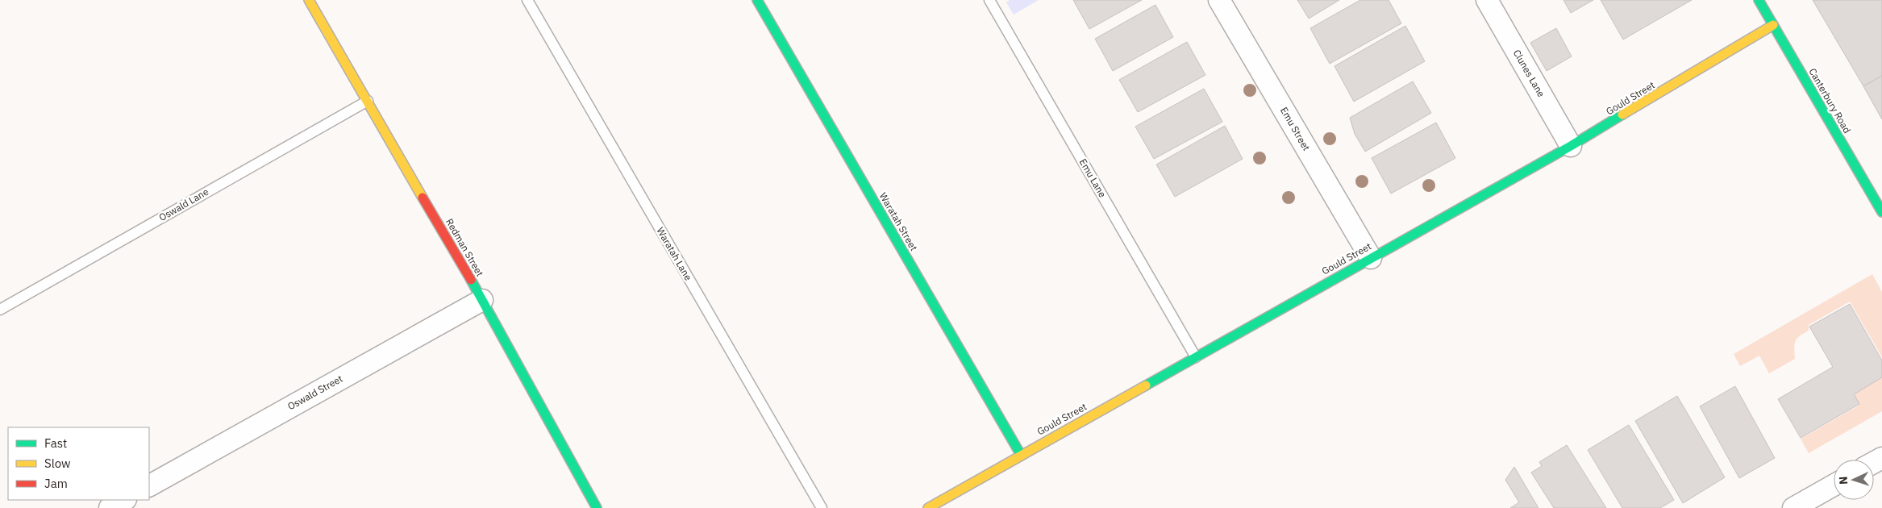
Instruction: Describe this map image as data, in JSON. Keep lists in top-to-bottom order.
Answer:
{
  "streets": {
    "main road": [
      "Gould Street",
      "Canterbury Road",
      "Waratah Street",
      "Redman Street"
    ],
    "street": ["Clunes Lane", "Emu Street", "Oswald Street"],
    "lane": ["Emu Lane", "Oswald Lane", "Waratah Lane"]
  },
  "crossings": [
    ["Clunes Lane", "Gould Street"],
    ["Gould Street", "Canterbury Road"],
    ["Gould Street", "Emu Street"],
    ["Gould Street", "Emu Lane"],
    ["Gould Street", "Waratah Street"],
    ["Oswald Lane", "Redman Street"],
    ["Redman Street", "Oswald Street"]
  ],
  "legend": ["Fast", "Slow", "Jam"],
  "north": "left"
}
